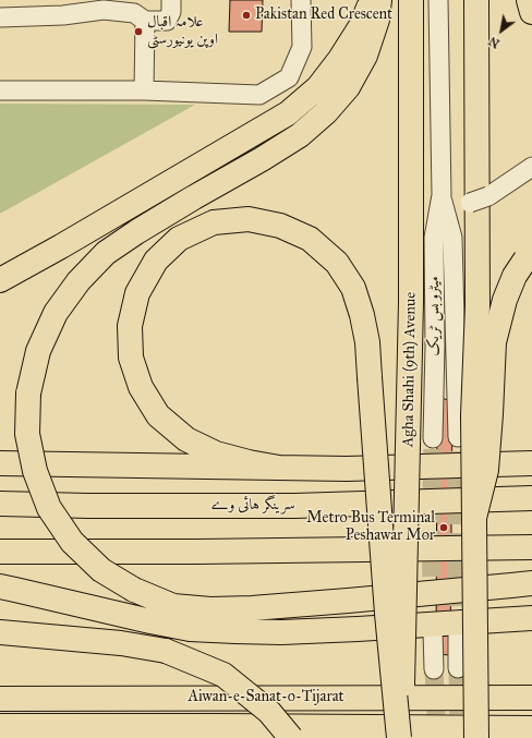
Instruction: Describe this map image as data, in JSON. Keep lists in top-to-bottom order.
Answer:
{
  "streets": {
    "main road": ["Agha Shahi (9th) Avenue", "سرینگر ہائی وے", "Aiwan-e-Sanat-o-Tijarat"],
    "street": ["میٹرو بس ٹریک"]
  },
  "places": ["Pakistan Red Crescent", "علامہ اقبال اوپن یونیورسٹی", "Metro Bus Terminal Peshawar Mor"],
  "north": "bottom left"
}
